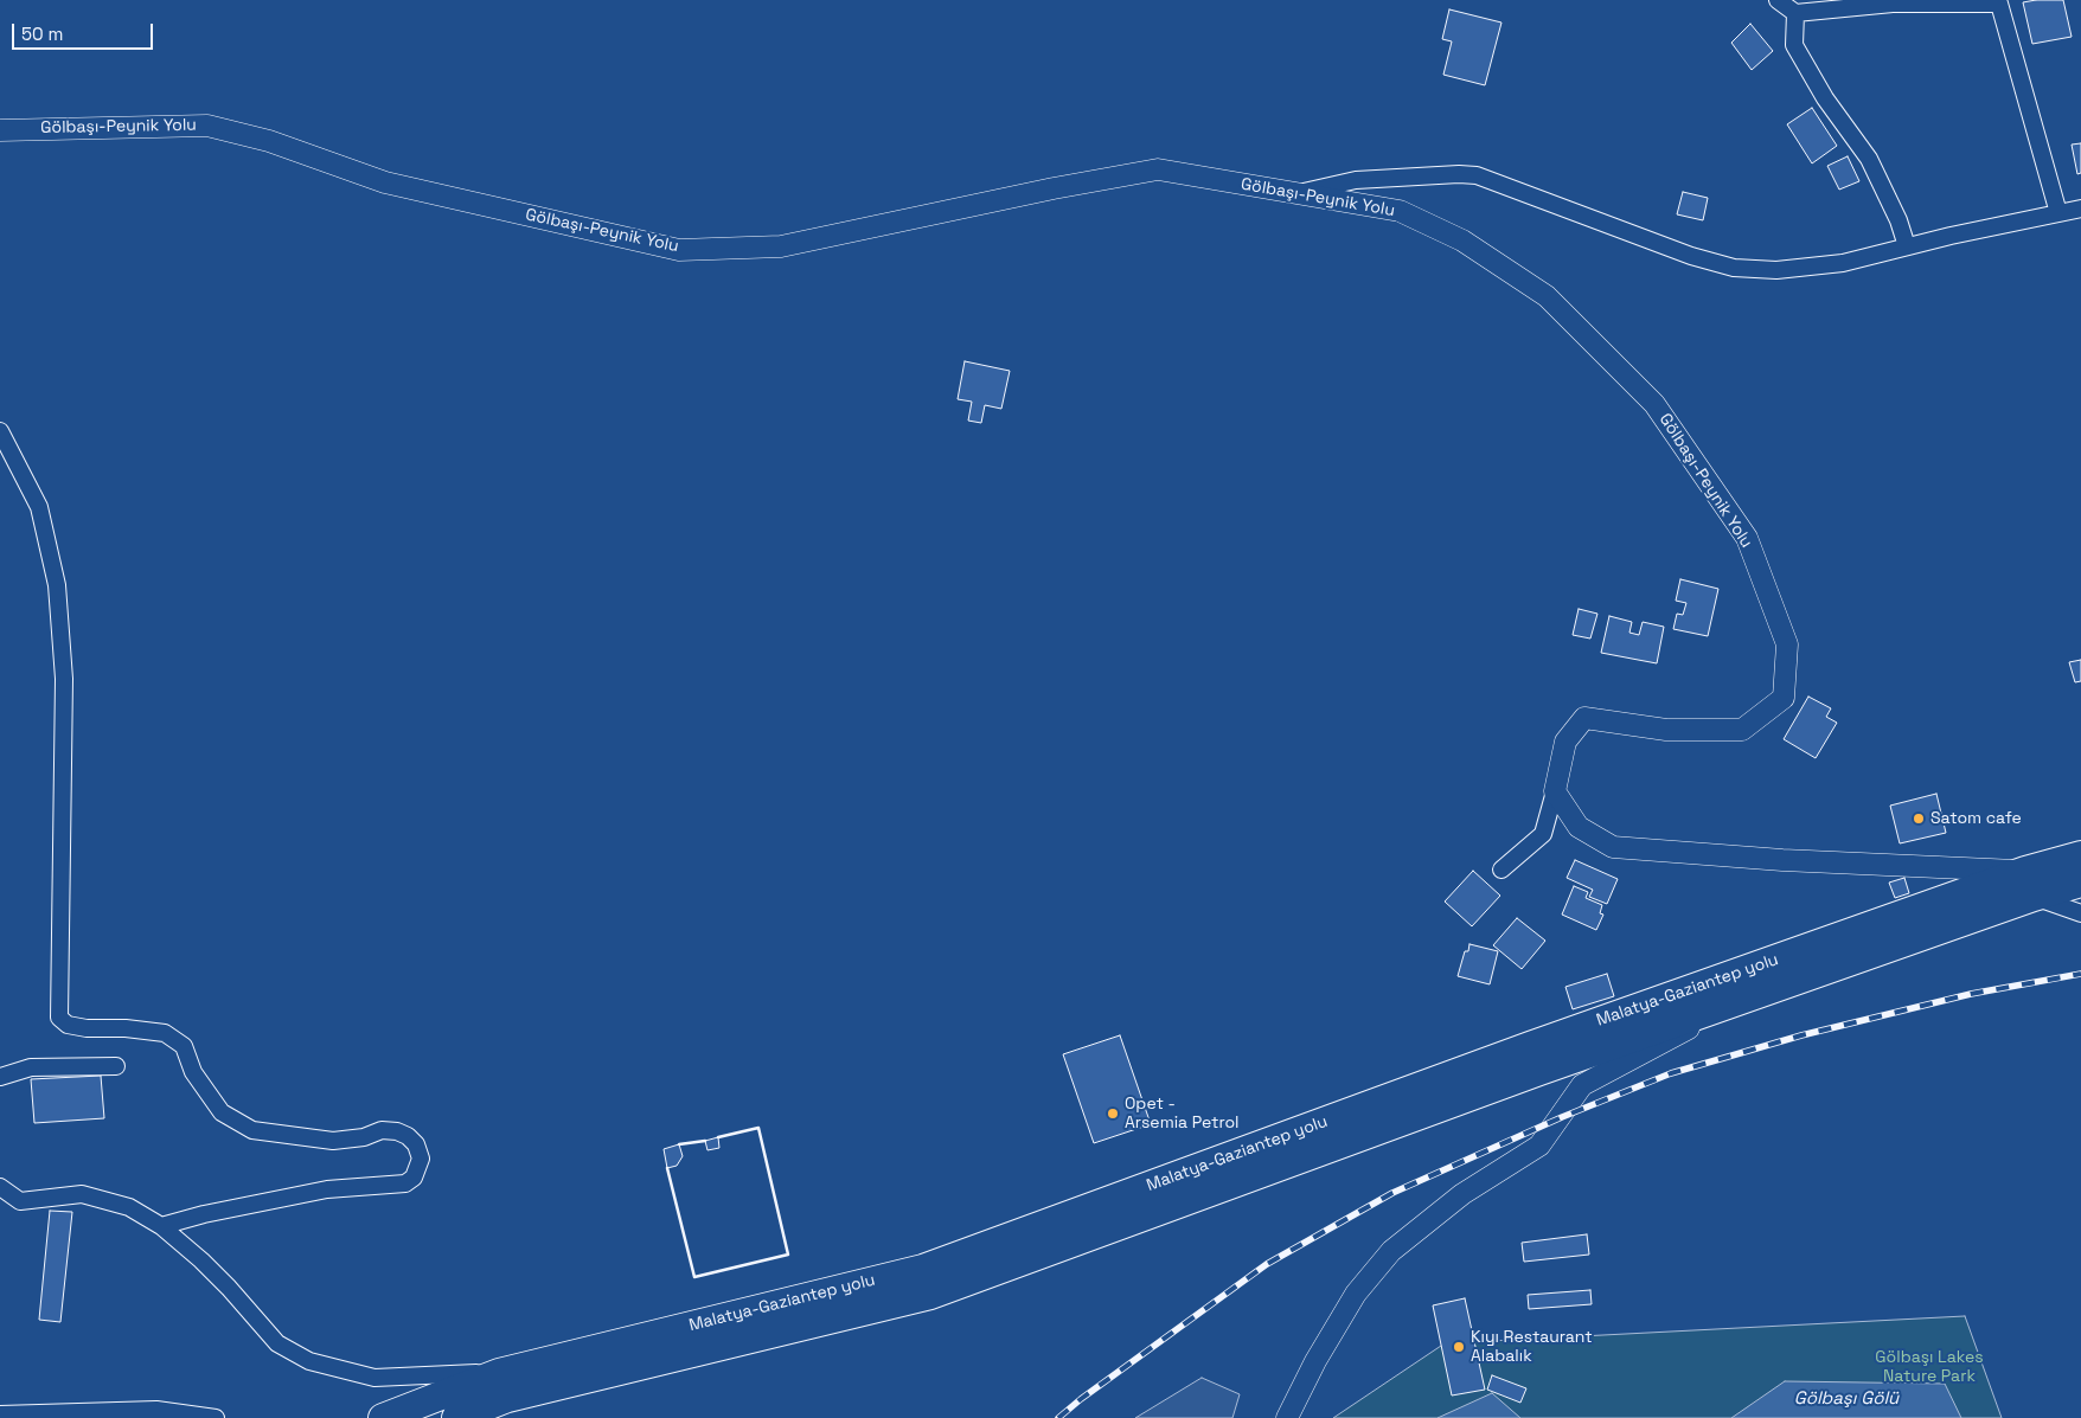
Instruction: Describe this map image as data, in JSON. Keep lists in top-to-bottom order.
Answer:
{
  "streets": {
    "highway": ["Malatya-Gaziantep yolu"],
    "street": ["Gölbaşı-Peynik Yolu"]
  },
  "water": ["Gölbaşı Gölü"],
  "parks": ["Gölbaşı Lakes Nature Park"],
  "places": ["Satom cafe", "Opet - Arsemia Petrol", "Kıyı Restaurant Alabalık"],
  "scale_bar": "50 m"
}
